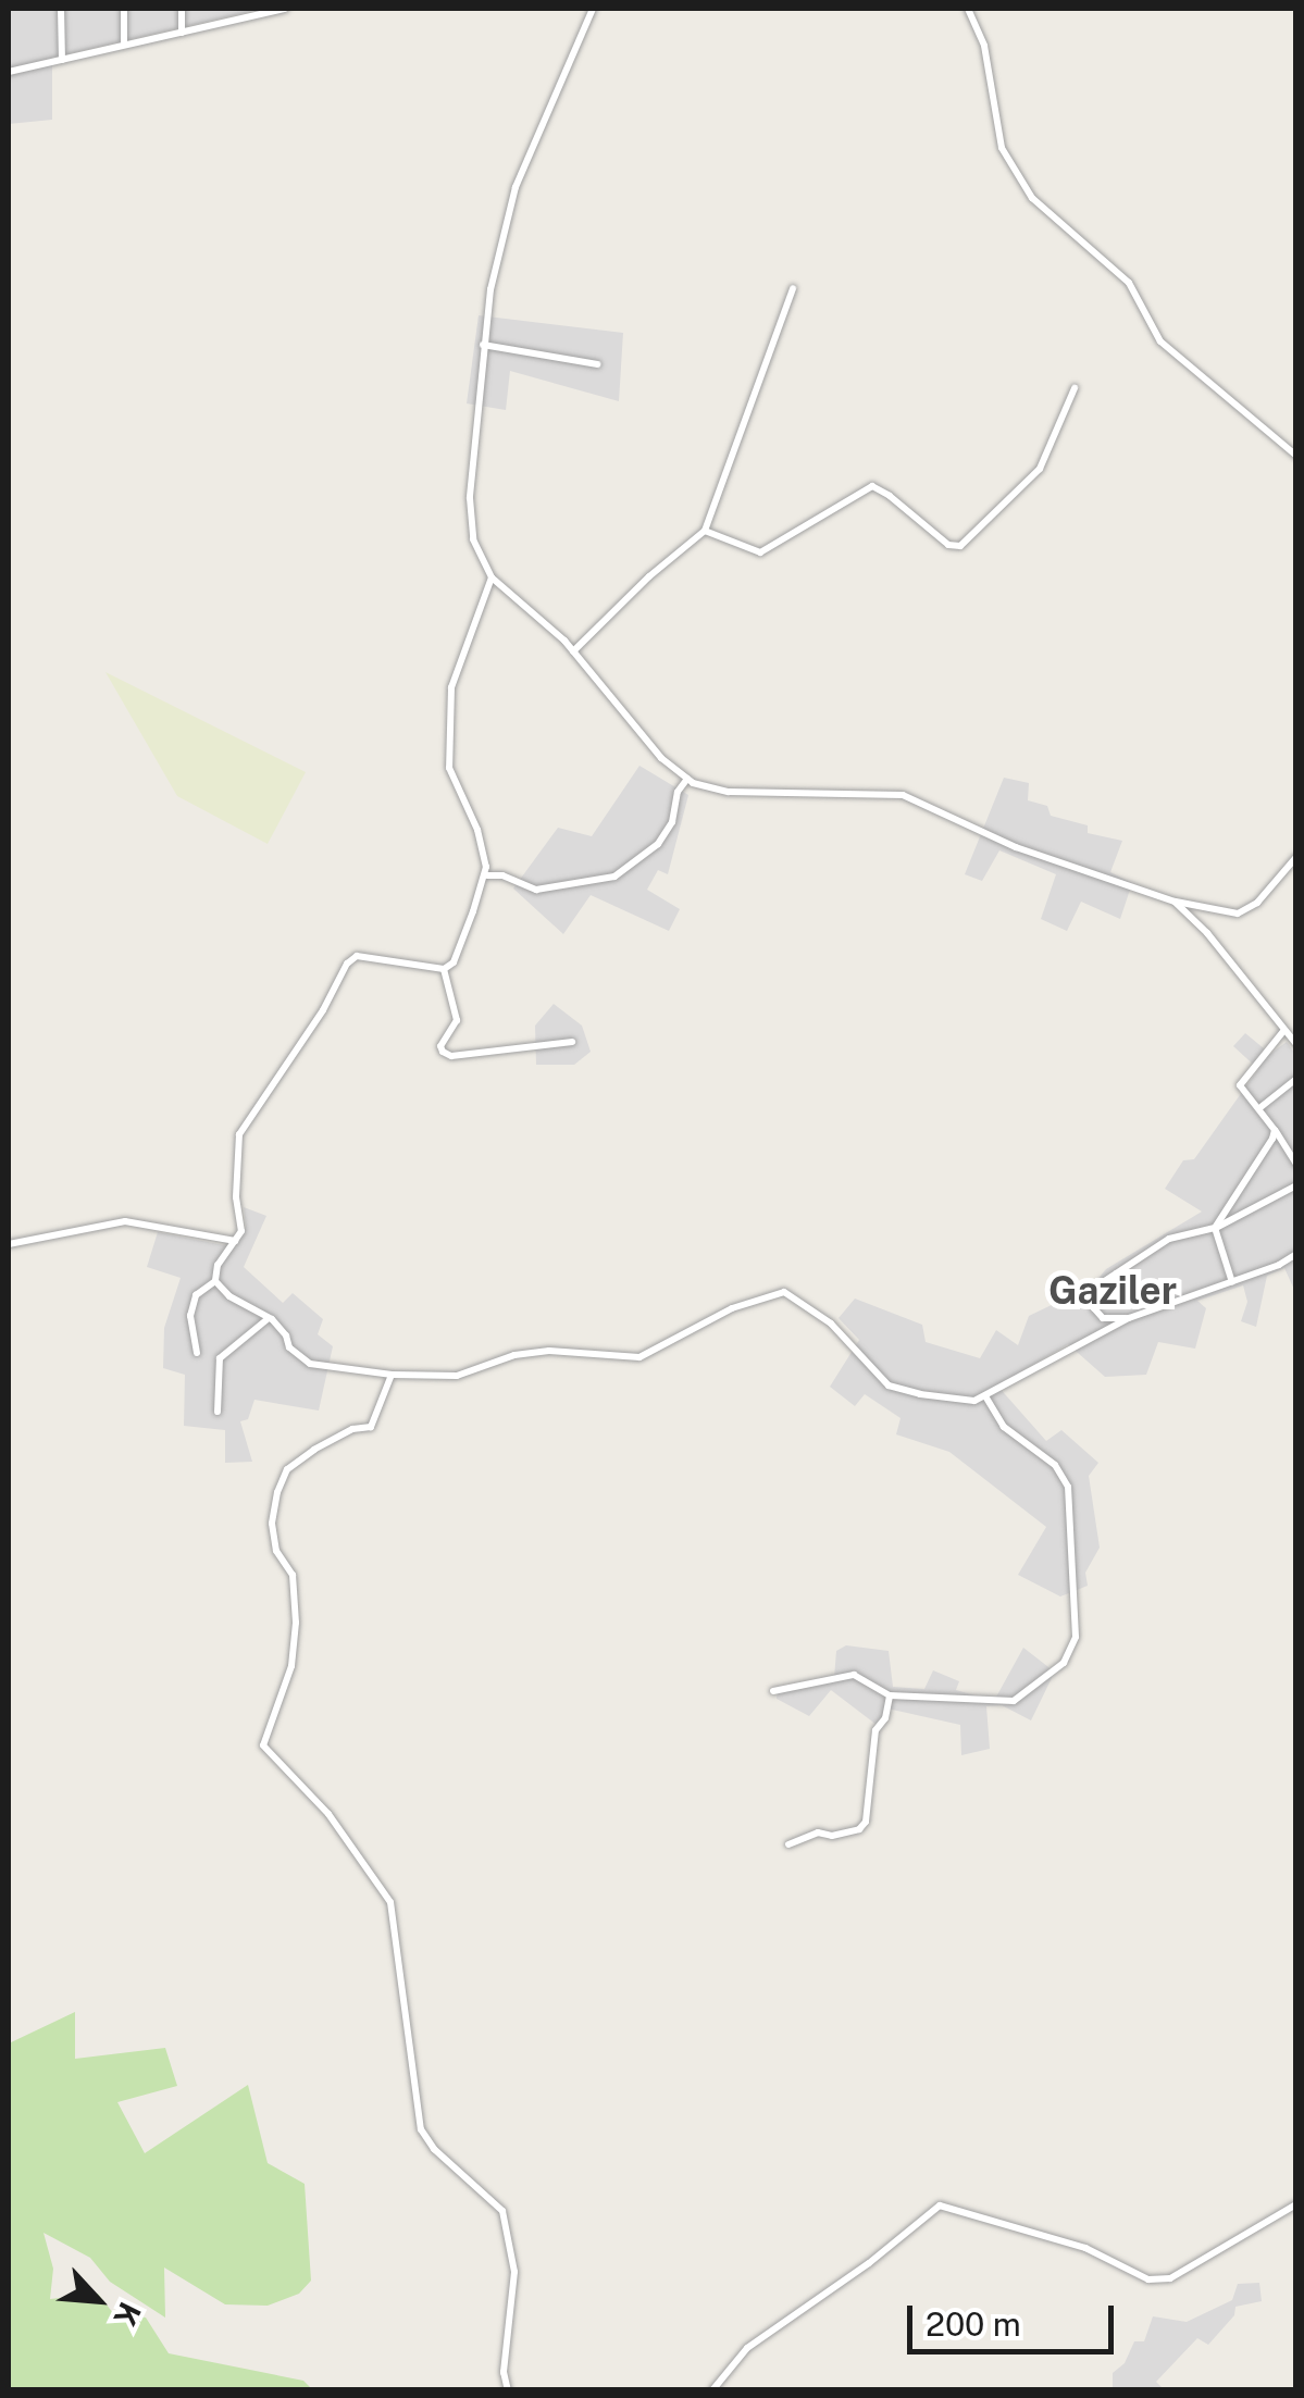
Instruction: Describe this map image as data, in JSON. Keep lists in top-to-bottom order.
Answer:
{
  "districts": ["Gaziler"],
  "scale_bar": "200 m",
  "north": "bottom right"
}
